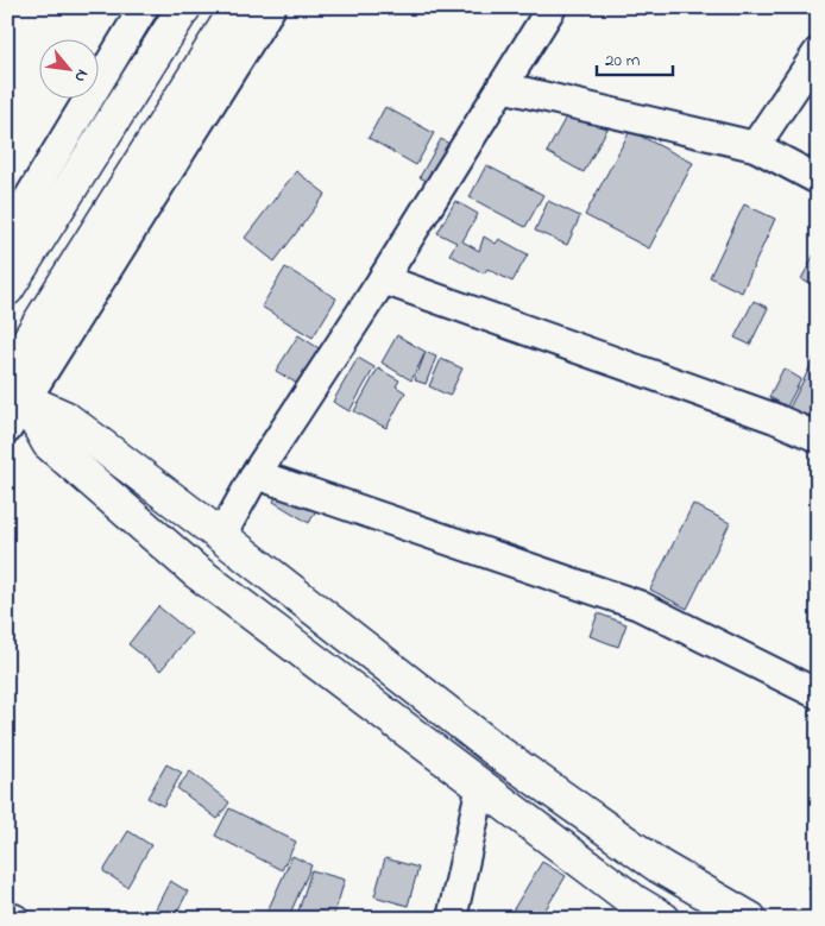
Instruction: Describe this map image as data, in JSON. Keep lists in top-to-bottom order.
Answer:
{
  "scale_bar": "20 m",
  "north": "bottom right"
}
